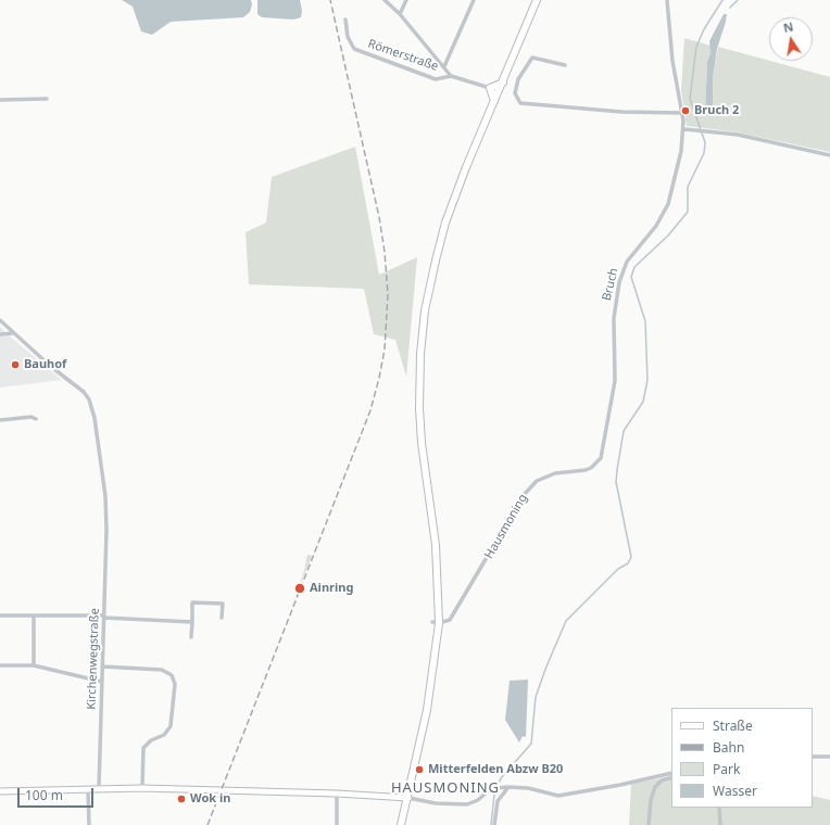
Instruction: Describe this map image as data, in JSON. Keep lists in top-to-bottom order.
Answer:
{
  "streets": {
    "street": [
      "Römerstraße",
      "Bruch",
      "Hausmoning",
      "Kirchenwegstraße"
    ]
  },
  "crossings": [
    ["Bruch", "Hausmoning"]
  ],
  "districts": ["HAUSMONING"],
  "places": [
    "Bruch 2",
    "Bauhof",
    "Ainring",
    "Mitterfelden Abzw B20",
    "Wok in"
  ],
  "legend": [
    "Straße",
    "Bahn",
    "Park",
    "Wasser"
  ],
  "scale_bar": "100 m",
  "north": "top"
}
